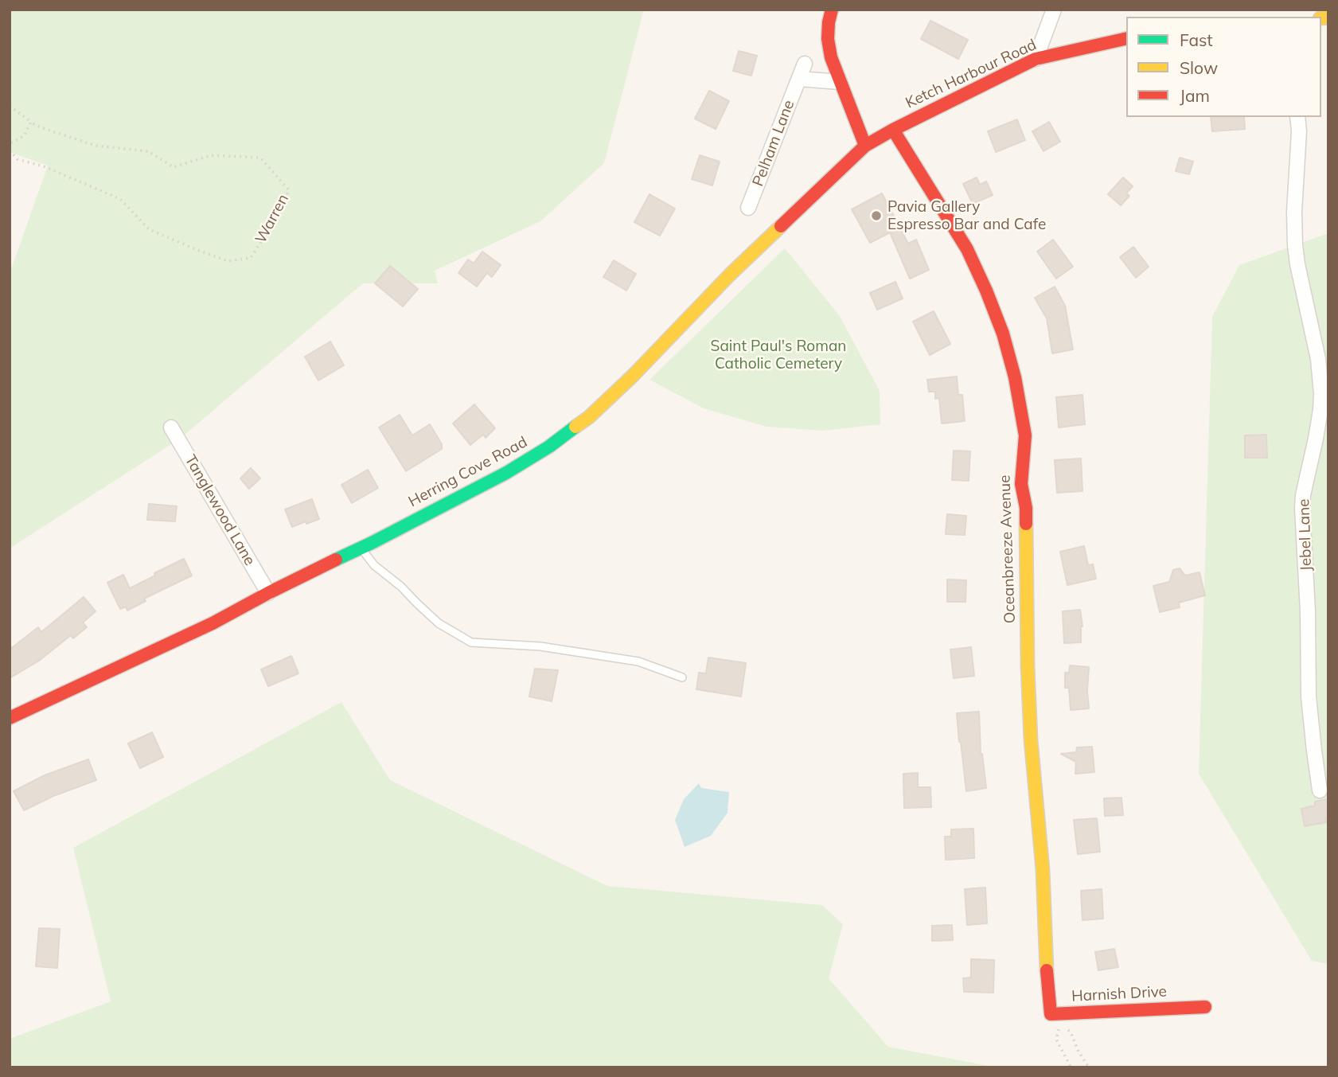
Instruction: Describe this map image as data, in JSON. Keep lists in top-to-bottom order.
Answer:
{
  "streets": {
    "main road": [
      "Ketch Harbour Road",
      "Herring Cove Road",
      "Oceanbreeze Avenue",
      "Harnish Drive"
    ],
    "street": ["Pelham Lane", "Tanglewood Lane", "Jebel Lane"],
    "path": ["Warren"]
  },
  "crossings": [
    ["Ketch Harbour Road", "Herring Cove Road"],
    ["Ketch Harbour Road", "Oceanbreeze Avenue"],
    ["Herring Cove Road", "Tanglewood Lane"],
    ["Oceanbreeze Avenue", "Harnish Drive"]
  ],
  "parks": ["Saint Paul's Roman Catholic Cemetery"],
  "places": ["Pavia Gallery Espresso Bar and Cafe"],
  "legend": ["Fast", "Slow", "Jam"]
}
